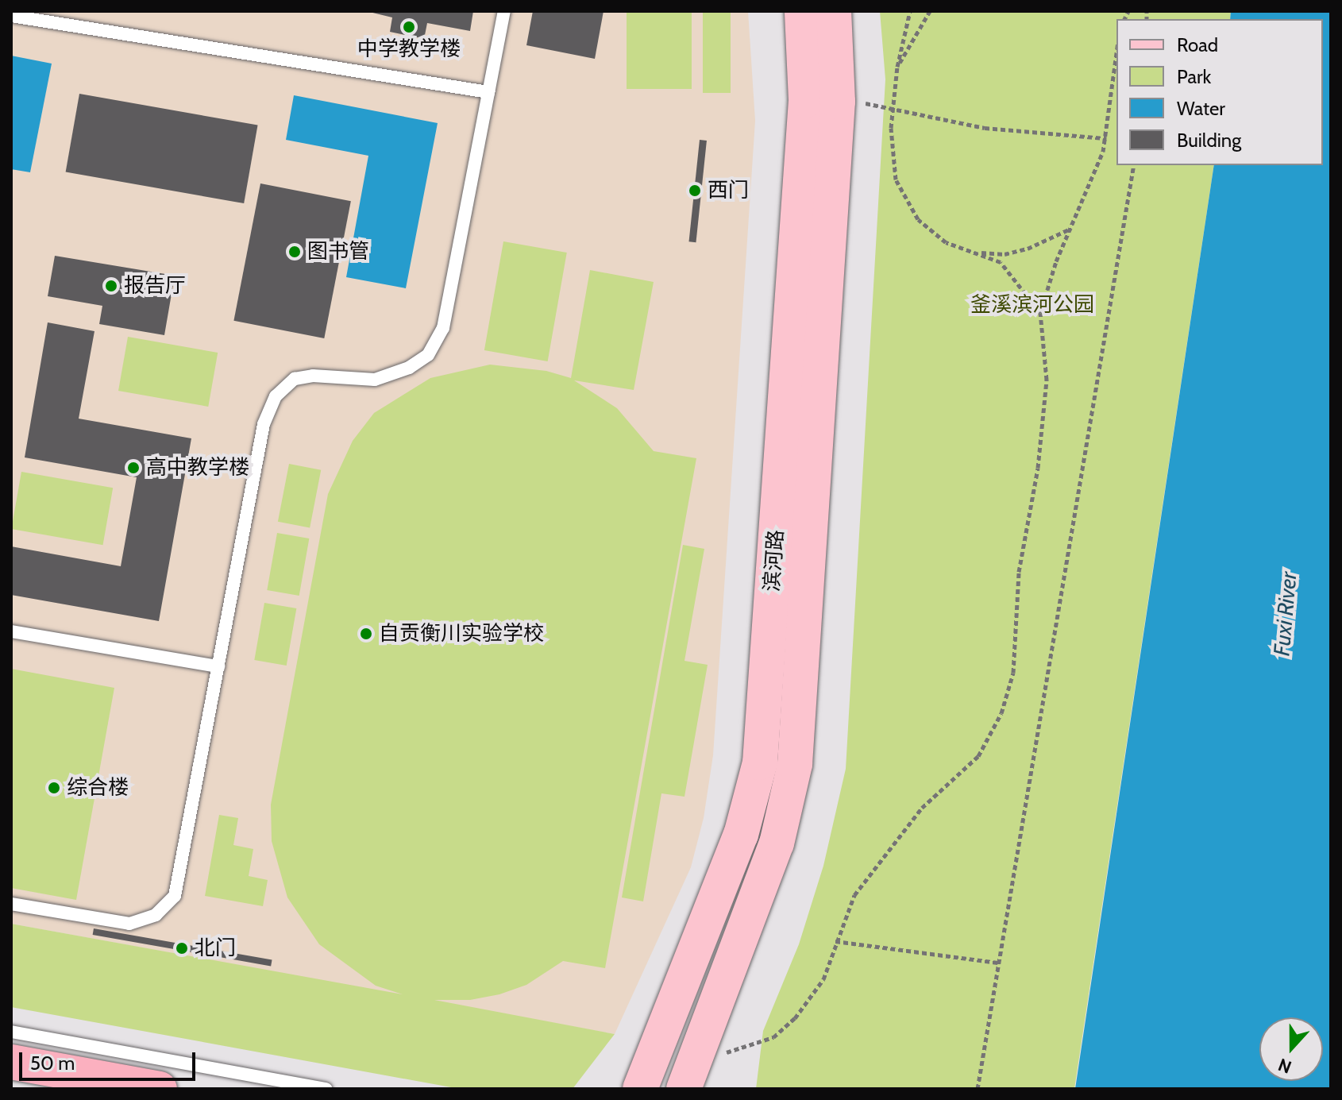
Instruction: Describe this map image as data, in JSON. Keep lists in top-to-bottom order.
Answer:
{
  "streets": {
    "main road": ["滨河路"]
  },
  "water": ["Fuxi River"],
  "parks": ["釜溪滨河公园"],
  "places": [
    "中学教学楼",
    "西门",
    "图书管",
    "报告厅",
    "高中教学楼",
    "自贡衡川实验学校",
    "综合楼",
    "北门"
  ],
  "legend": [
    "Road",
    "Park",
    "Water",
    "Building"
  ],
  "scale_bar": "50 m",
  "north": "bottom"
}
